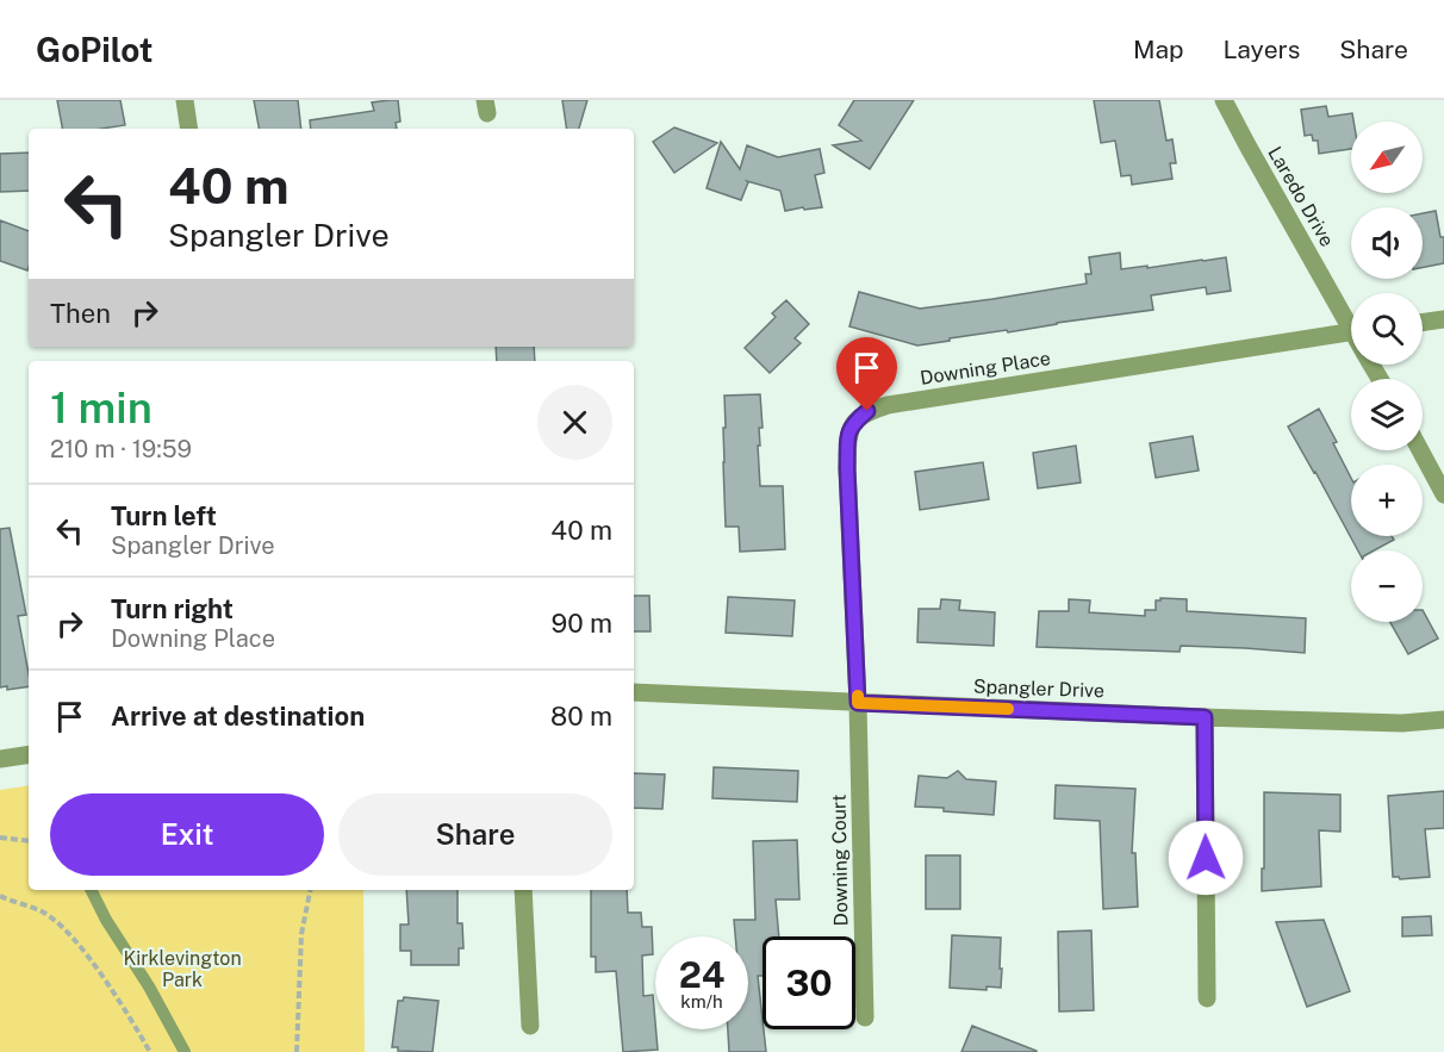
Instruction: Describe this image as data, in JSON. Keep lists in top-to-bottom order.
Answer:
{
  "streets": {
    "street": [
      "Laredo Drive",
      "Downing Place",
      "Spangler Drive",
      "Downing Court"
    ]
  },
  "crossings": [
    ["Downing Place", "Spangler Drive"],
    ["Downing Place", "Downing Court"],
    ["Spangler Drive", "Downing Court"]
  ],
  "parks": ["Kirklevington Park"],
  "north": "bottom left",
  "page": {
    "header": "GoPilot",
    "nav": ["Map", "Layers", "Share"],
    "map_buttons": ["+", "−"],
    "turn": ["40 m", "Spangler Drive"],
    "then": "Then",
    "heading": ["1 min", "210 m · 19:59"],
    "list": [
      {
        "name": "Turn left",
        "note": "Spangler Drive",
        "value": "40 m"
      },
      {
        "name": "Turn right",
        "note": "Downing Place",
        "value": "90 m"
      },
      {
        "name": "Arrive at destination",
        "value": "80 m"
      }
    ],
    "buttons": ["Exit", "Share"],
    "speed": "24 km/h",
    "limit": "30"
  }
}
